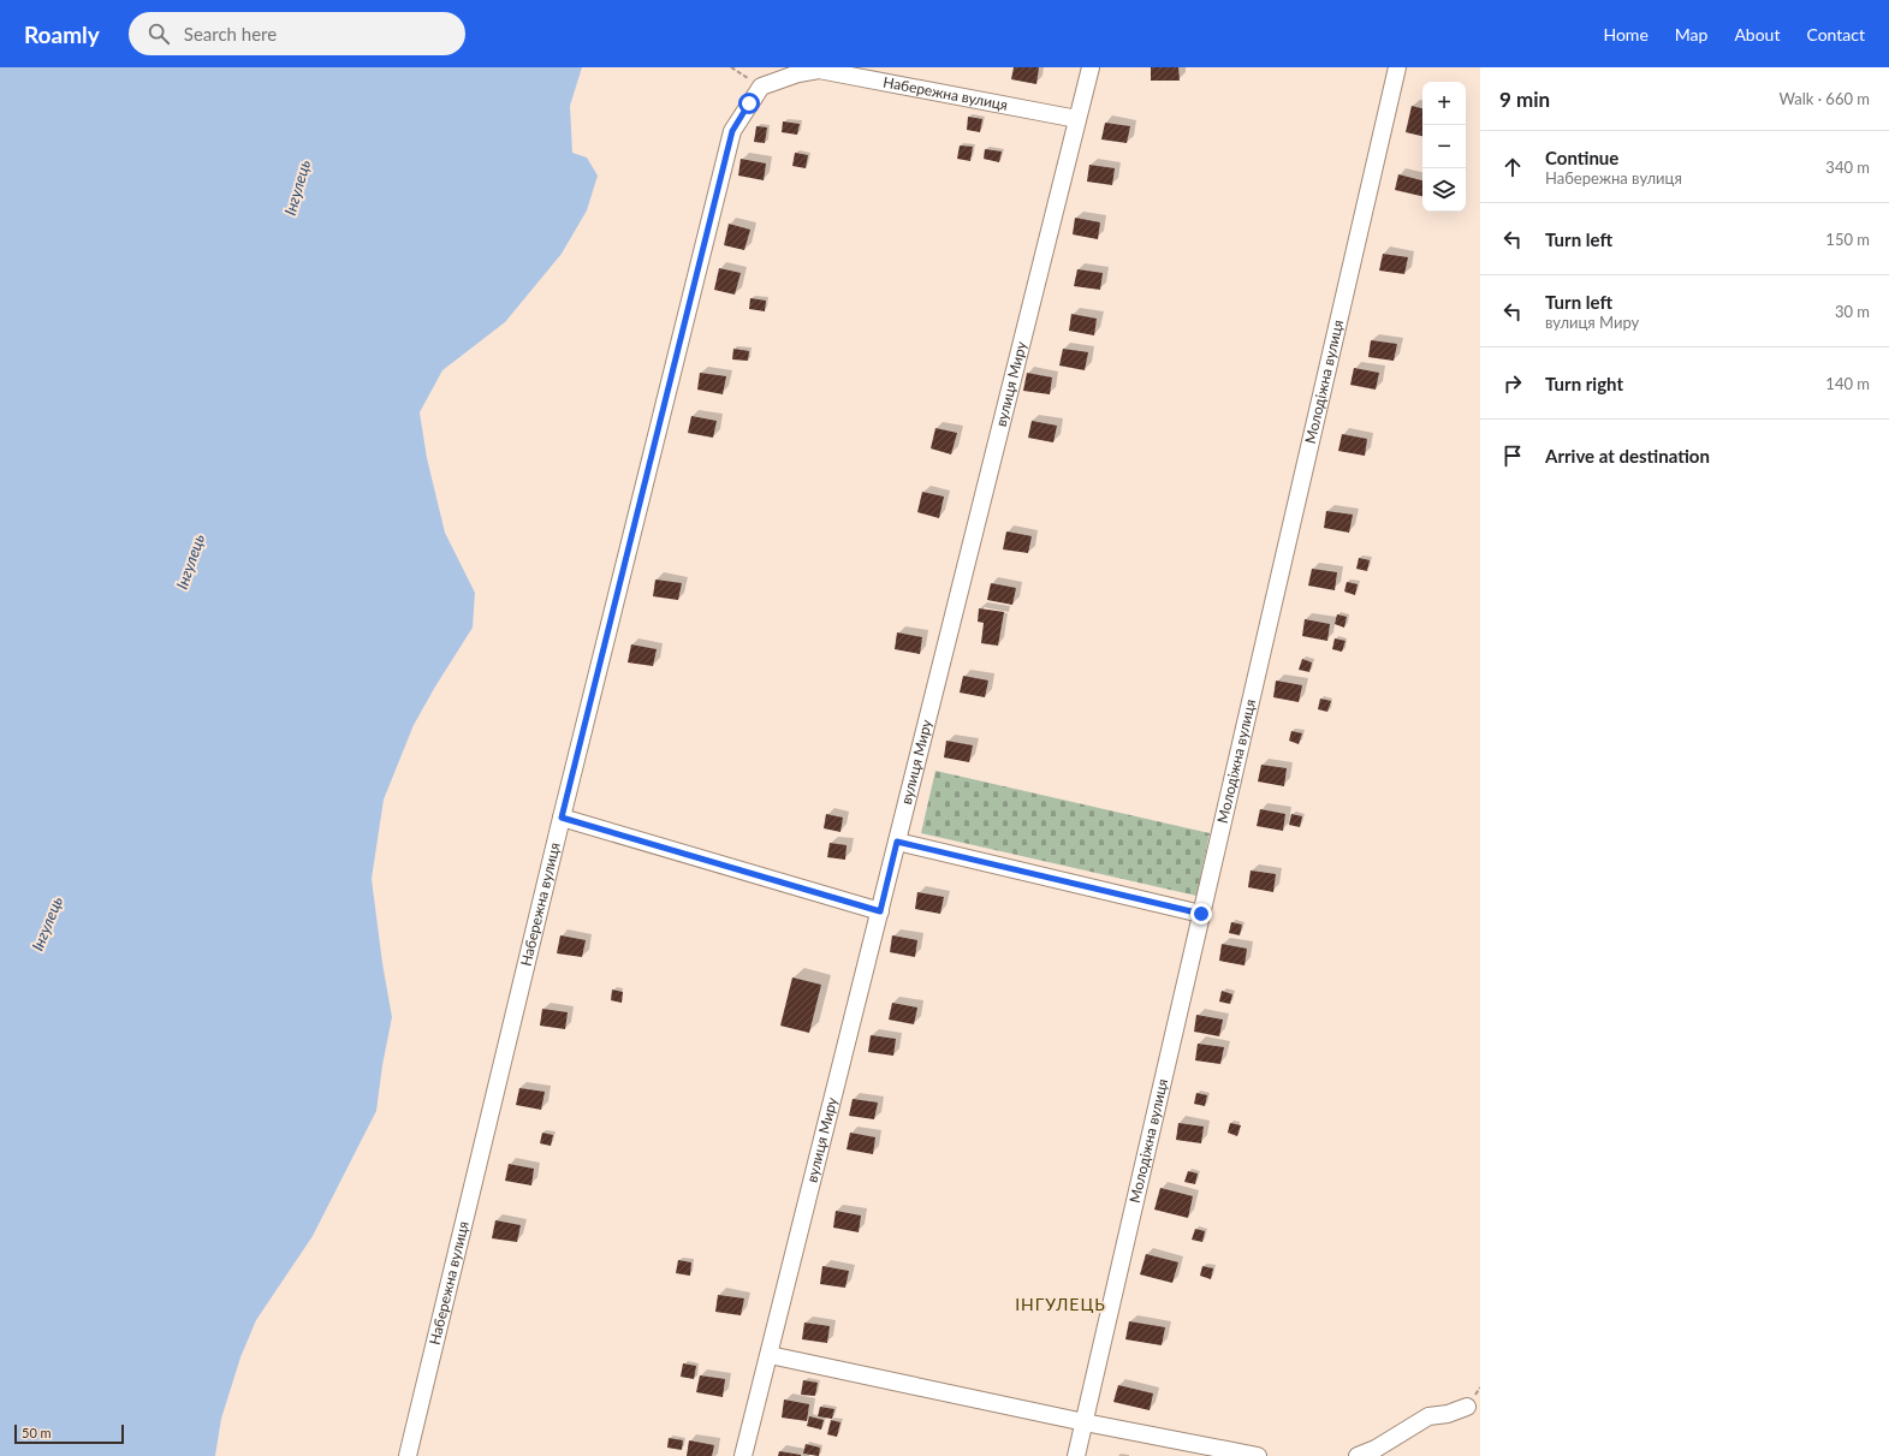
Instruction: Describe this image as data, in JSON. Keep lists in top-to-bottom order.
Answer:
{
  "streets": {
    "street": ["Набережна вулиця", "Молодіжна вулиця", "вулиця Миру"]
  },
  "crossings": [
    ["Набережна вулиця", "вулиця Миру"]
  ],
  "districts": ["ІНГУЛЕЦЬ"],
  "water": ["Інгулець"],
  "scale_bar": "50 m",
  "page": {
    "header": "Roamly",
    "search": "Search here",
    "nav": [
      "Home",
      "Map",
      "About",
      "Contact"
    ],
    "heading": ["9 min", "Walk · 660 m"],
    "map_buttons": ["+", "−"],
    "list": [
      ["Continue", "Набережна вулиця", "340 m"],
      ["Turn left", "150 m"],
      ["Turn left", "вулиця Миру", "30 m"],
      ["Turn right", "140 m"],
      "Arrive at destination"
    ],
    "scale": "50 m"
  }
}
